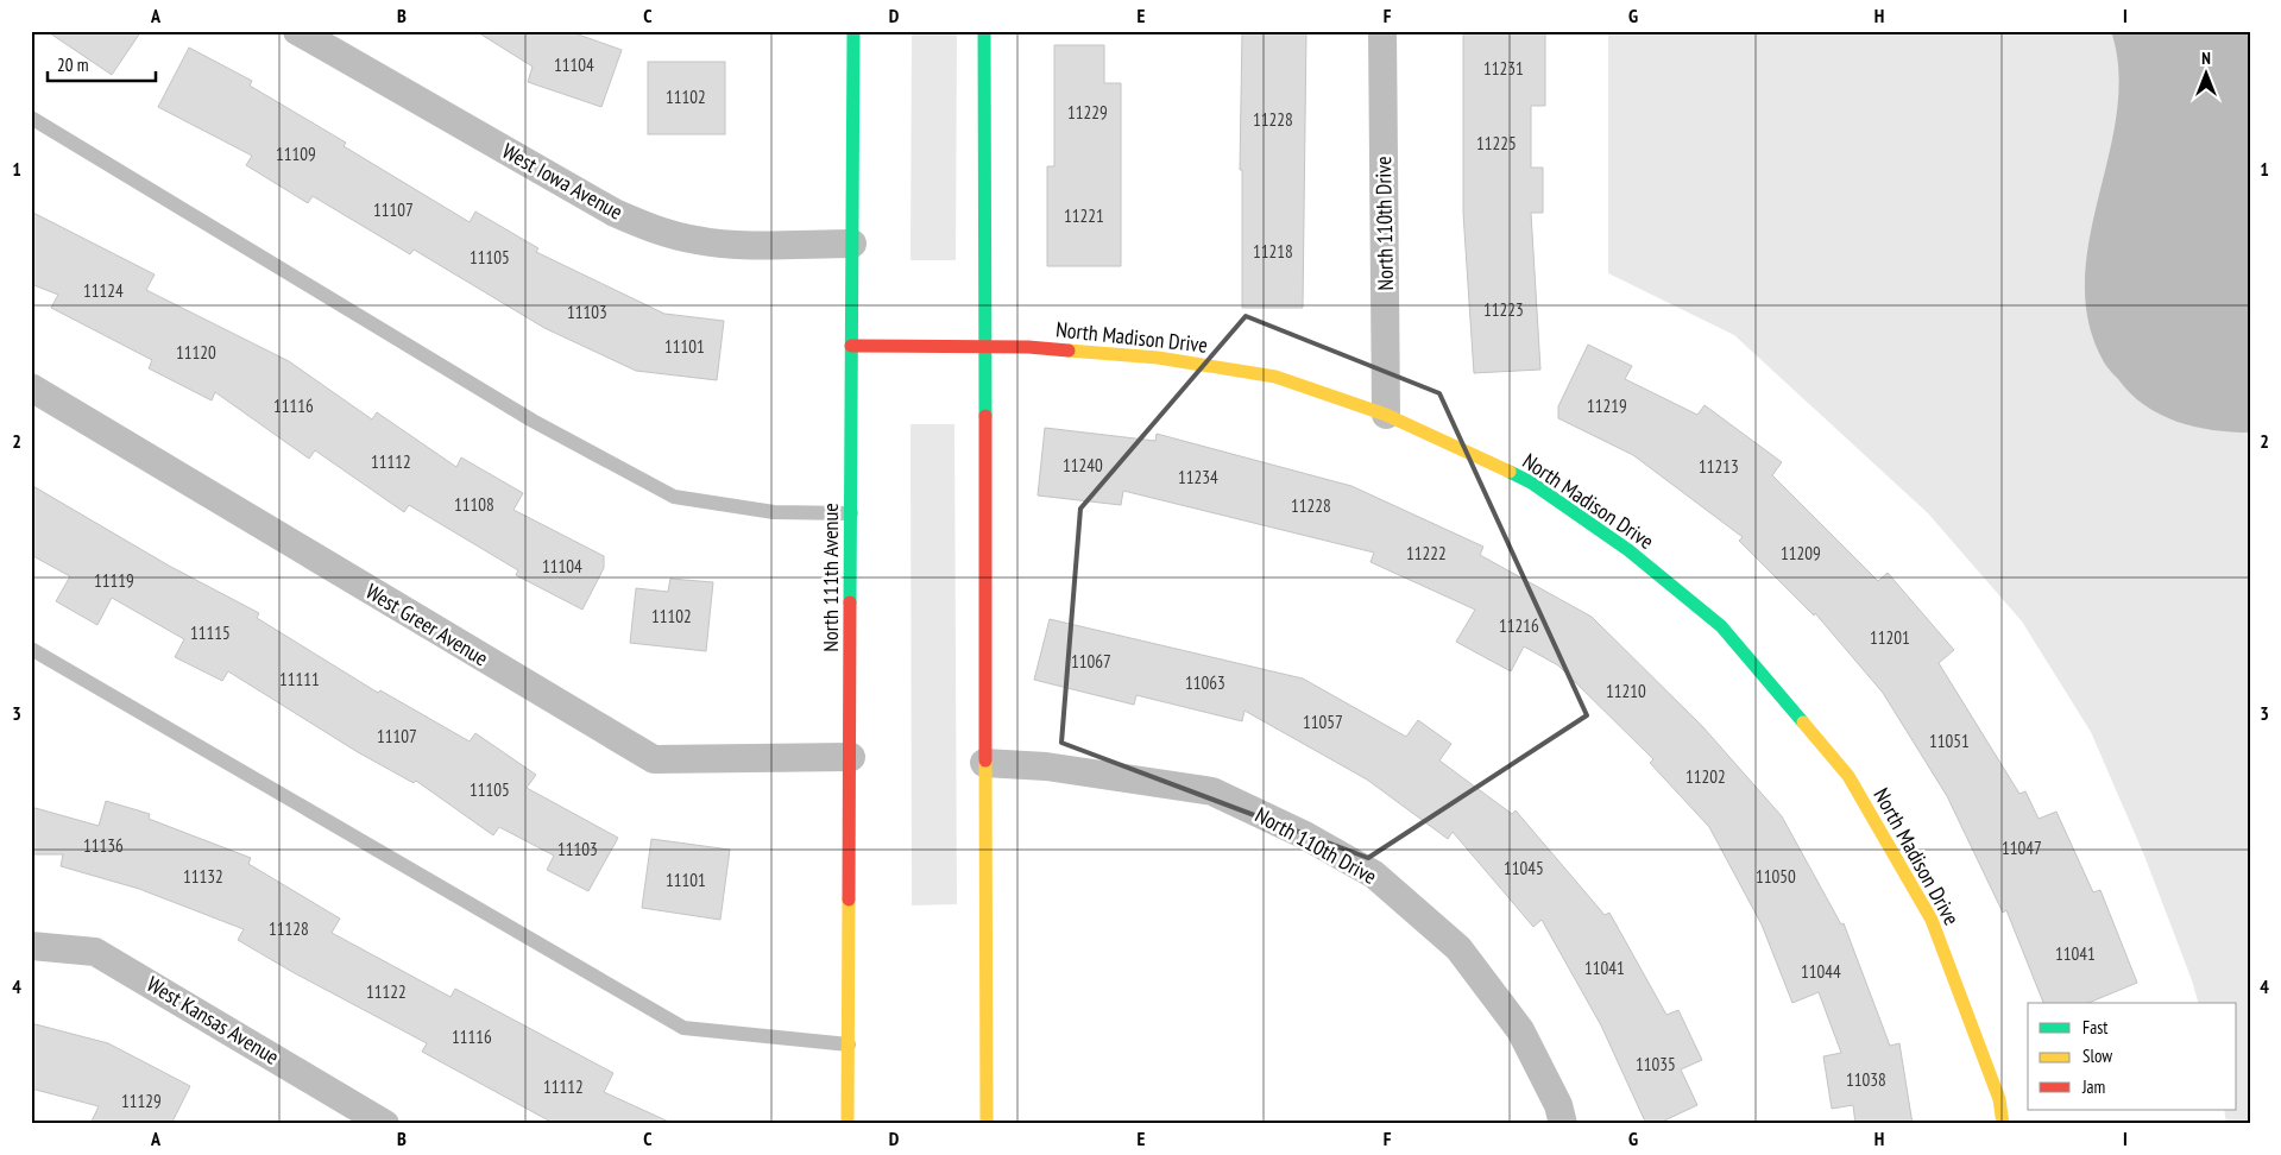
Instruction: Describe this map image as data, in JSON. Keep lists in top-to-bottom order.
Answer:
{
  "streets": {
    "street": [
      "West Iowa Avenue",
      "North 110th Drive",
      "North Madison Drive",
      "North 111th Avenue",
      "West Greer Avenue",
      "West Kansas Avenue"
    ]
  },
  "crossings": [
    ["West Iowa Avenue", "North 111th Avenue"],
    ["North 110th Drive", "North Madison Drive"],
    ["North Madison Drive", "North 111th Avenue"],
    ["North 111th Avenue", "West Greer Avenue"]
  ],
  "house_numbers": [
    "11104",
    "11231",
    "11102",
    "11229",
    "11228",
    "11225",
    "11109",
    "11107",
    "11221",
    "11218",
    "11105",
    "11124",
    "11223",
    "11103",
    "11101",
    "11120",
    "11116",
    "11219",
    "11112",
    "11240",
    "11213",
    "11234",
    "11108",
    "11228",
    "11222",
    "11209",
    "11104",
    "11119",
    "11102",
    "11216",
    "11115",
    "11201",
    "11067",
    "11111",
    "11063",
    "11210",
    "11057",
    "11107",
    "11051",
    "11202",
    "11105",
    "11136",
    "11047",
    "11103",
    "11045",
    "11132",
    "11050",
    "11101",
    "11128",
    "11041",
    "11041",
    "11044",
    "11122",
    "11116",
    "11035",
    "11038",
    "11112",
    "11129"
  ],
  "legend": ["Fast", "Slow", "Jam"],
  "scale_bar": "20 m",
  "north": "top",
  "grid": {
    "columns": [
      "A",
      "B",
      "C",
      "D",
      "E",
      "F",
      "G",
      "H",
      "I"
    ],
    "rows": [
      "1",
      "2",
      "3",
      "4"
    ]
  }
}
